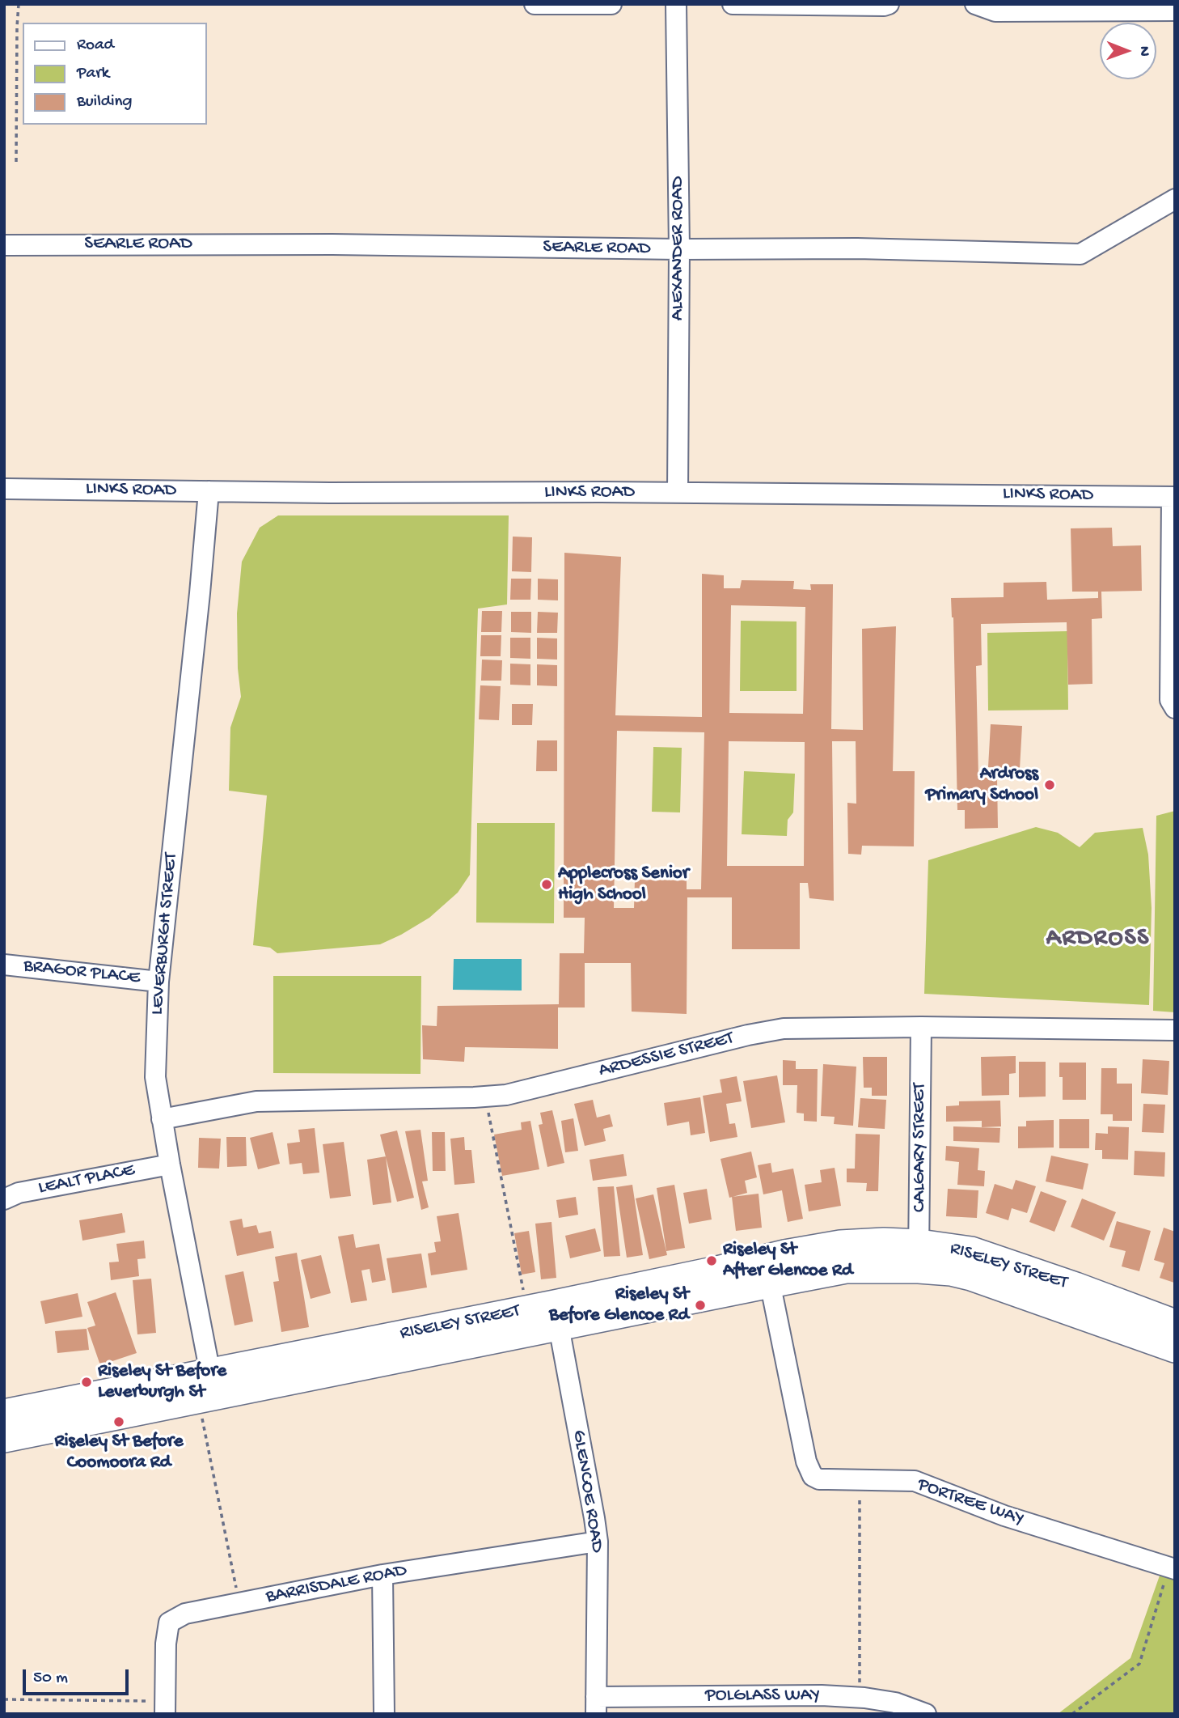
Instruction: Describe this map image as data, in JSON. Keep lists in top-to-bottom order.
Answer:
{
  "streets": {
    "highway": ["RISELEY STREET"],
    "street": [
      "SEARLE ROAD",
      "ALEXANDER ROAD",
      "LINKS ROAD",
      "LEVERBURGH STREET",
      "BRAGOR PLACE",
      "ARDESSIE STREET",
      "CALGARY STREET",
      "LEALT PLACE",
      "GLENCOE ROAD",
      "PORTREE WAY",
      "BARRISDALE ROAD",
      "POLGLASS WAY"
    ]
  },
  "crossings": [
    ["SEARLE ROAD", "ALEXANDER ROAD"],
    ["ALEXANDER ROAD", "LINKS ROAD"],
    ["LINKS ROAD", "LEVERBURGH STREET"],
    ["LEVERBURGH STREET", "BRAGOR PLACE"],
    ["LEVERBURGH STREET", "ARDESSIE STREET"],
    ["LEVERBURGH STREET", "LEALT PLACE"],
    ["LEVERBURGH STREET", "RISELEY STREET"],
    ["ARDESSIE STREET", "CALGARY STREET"],
    ["CALGARY STREET", "RISELEY STREET"],
    ["RISELEY STREET", "GLENCOE ROAD"],
    ["RISELEY STREET", "PORTREE WAY"],
    ["GLENCOE ROAD", "BARRISDALE ROAD"],
    ["GLENCOE ROAD", "POLGLASS WAY"]
  ],
  "districts": ["ARDROSS"],
  "places": [
    "Ardross Primary School",
    "Applecross Senior High School",
    "Riseley St After Glencoe Rd",
    "Riseley St Before Glencoe Rd",
    "Riseley St Before Leverburgh St",
    "Riseley St Before Coomoora Rd"
  ],
  "legend": ["Road", "Park", "Building"],
  "scale_bar": "50 m",
  "north": "right"
}
